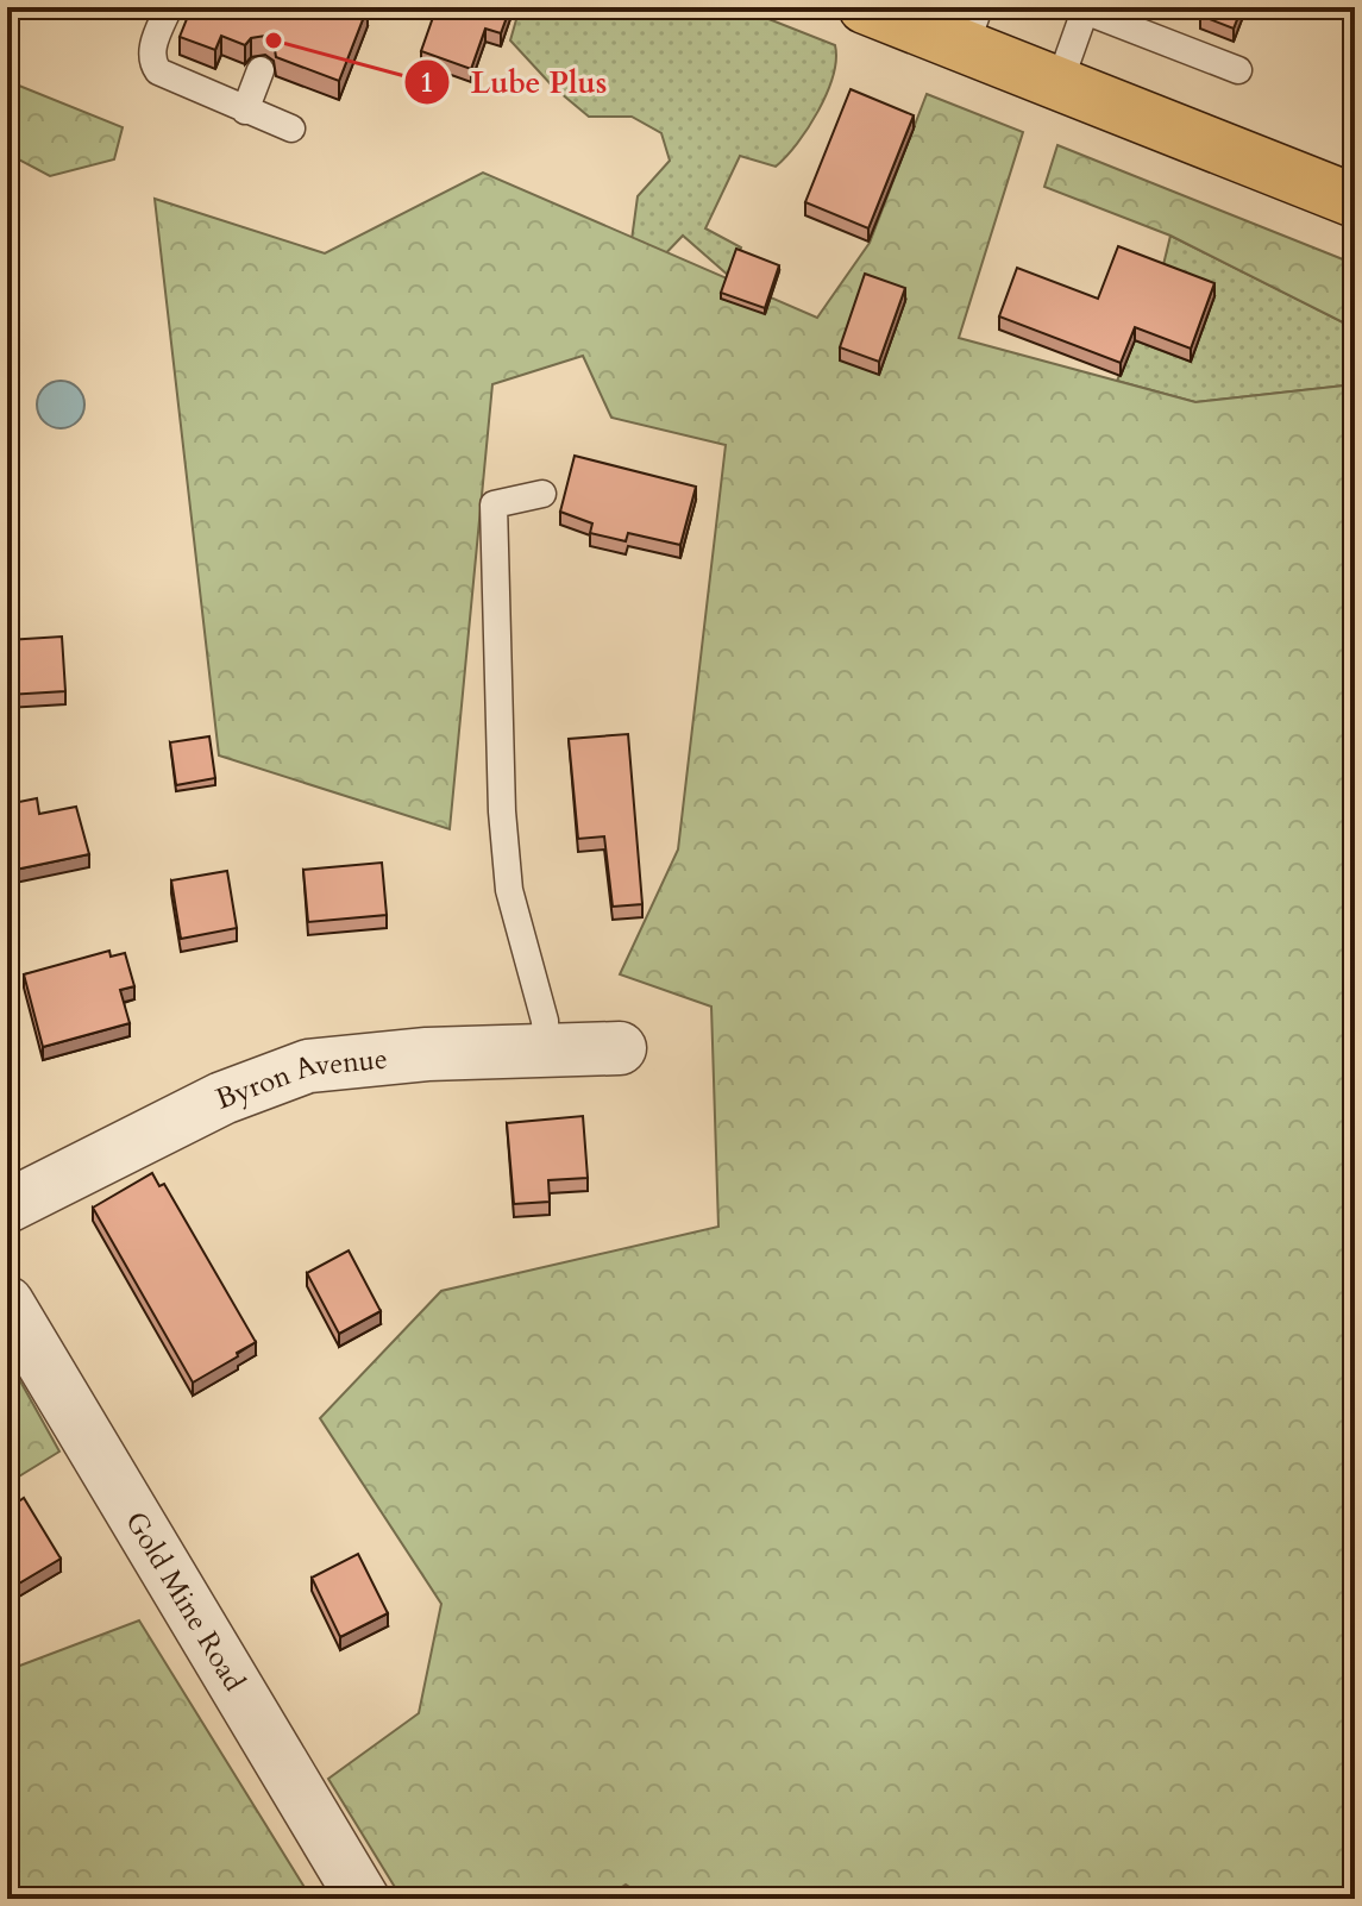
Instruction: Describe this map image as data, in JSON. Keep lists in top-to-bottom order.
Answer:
{
  "streets": {
    "street": ["Byron Avenue", "Gold Mine Road"]
  },
  "places": ["Lube Plus"]
}
